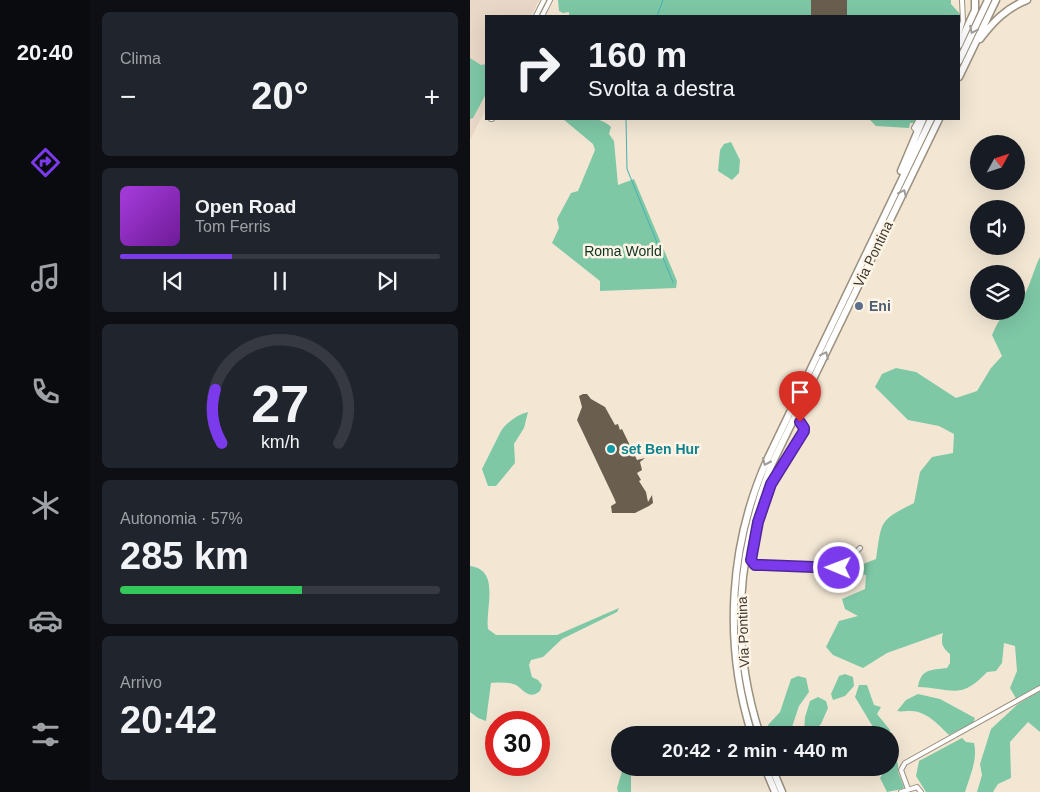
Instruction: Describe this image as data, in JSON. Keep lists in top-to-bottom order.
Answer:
{
  "streets": {
    "highway": ["Via Pontina"]
  },
  "parks": ["Roma World"],
  "places": ["Eni", "set Ben Hur"],
  "north": "top right",
  "page": {
    "tabs": "20:40",
    "tile": [
      "Clima",
      ["Autonomia · 57%", "285 km"],
      ["Arrivo", "20:42"]
    ],
    "turn": ["160 m", "Svolta a destra"],
    "heat": ["−", "20°", "+"],
    "song": ["Open Road", "Tom Ferris"],
    "limit": "30",
    "trip": "20:42 · 2 min · 440 m",
    "gauge": ["27", "km/h"]
  }
}
